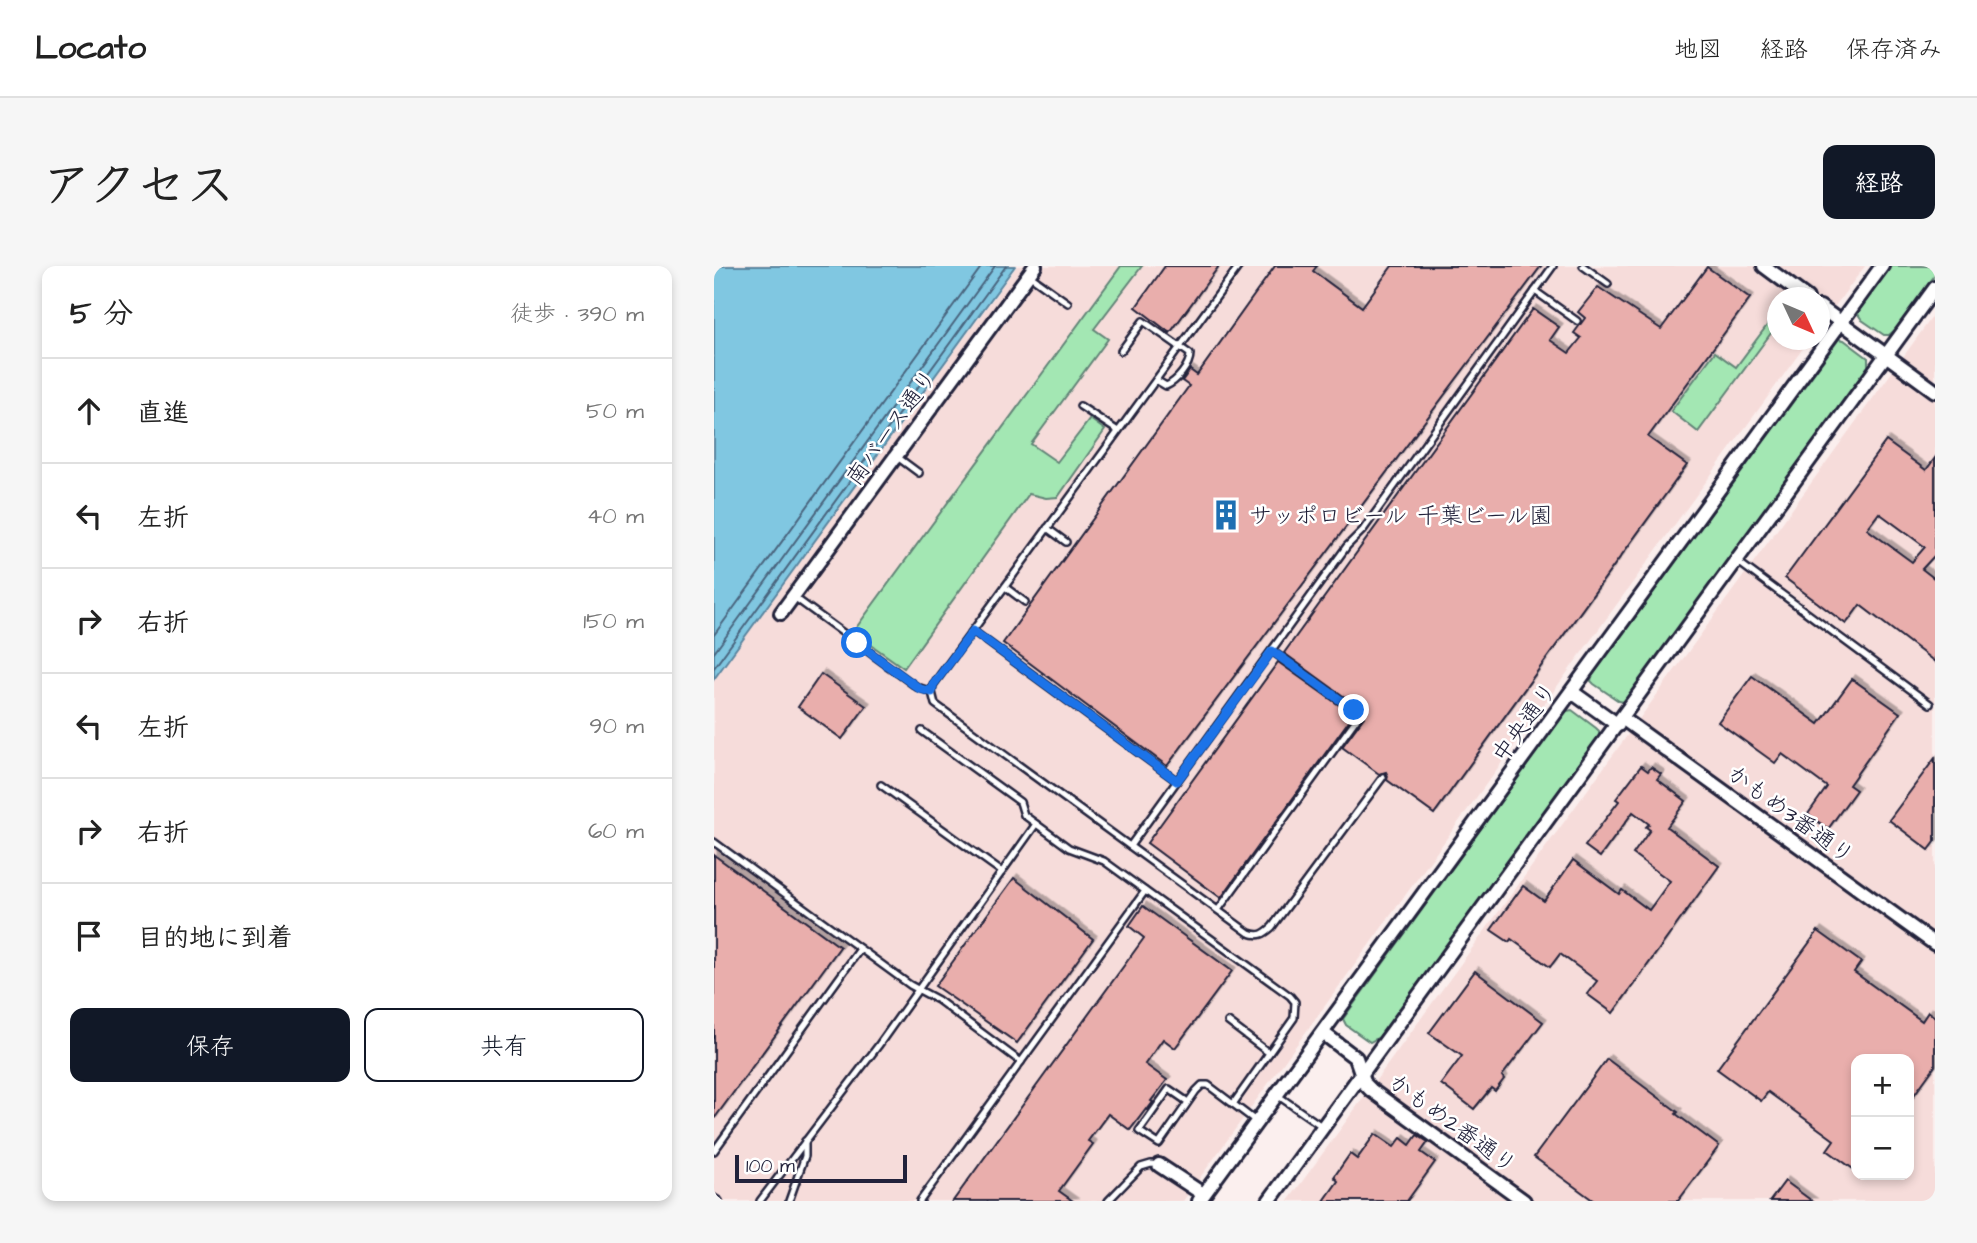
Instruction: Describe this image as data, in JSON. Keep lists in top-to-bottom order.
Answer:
{
  "streets": {
    "street": [
      "南バース通り",
      "中央通り",
      "かもめ3番通り",
      "かもめ2番通り"
    ]
  },
  "crossings": [
    ["中央通り", "かもめ3番通り"],
    ["中央通り", "かもめ2番通り"]
  ],
  "places": {
    "building": ["サッポロビール 千葉ビール園"]
  },
  "scale_bar": "100 m",
  "north": "bottom right",
  "page": {
    "header": "Locato",
    "nav": ["地図", "経路", "保存済み"],
    "title": "アクセス",
    "buttons": [
      "経路",
      ["保存", "共有"]
    ],
    "heading": ["5 分", "徒歩 · 390 m"],
    "list": [
      ["直進", "50 m"],
      ["左折", "40 m"],
      ["右折", "150 m"],
      ["左折", "90 m"],
      ["右折", "60 m"],
      "目的地に到着"
    ],
    "map_buttons": ["+", "−"],
    "scale": "100 m"
  }
}
